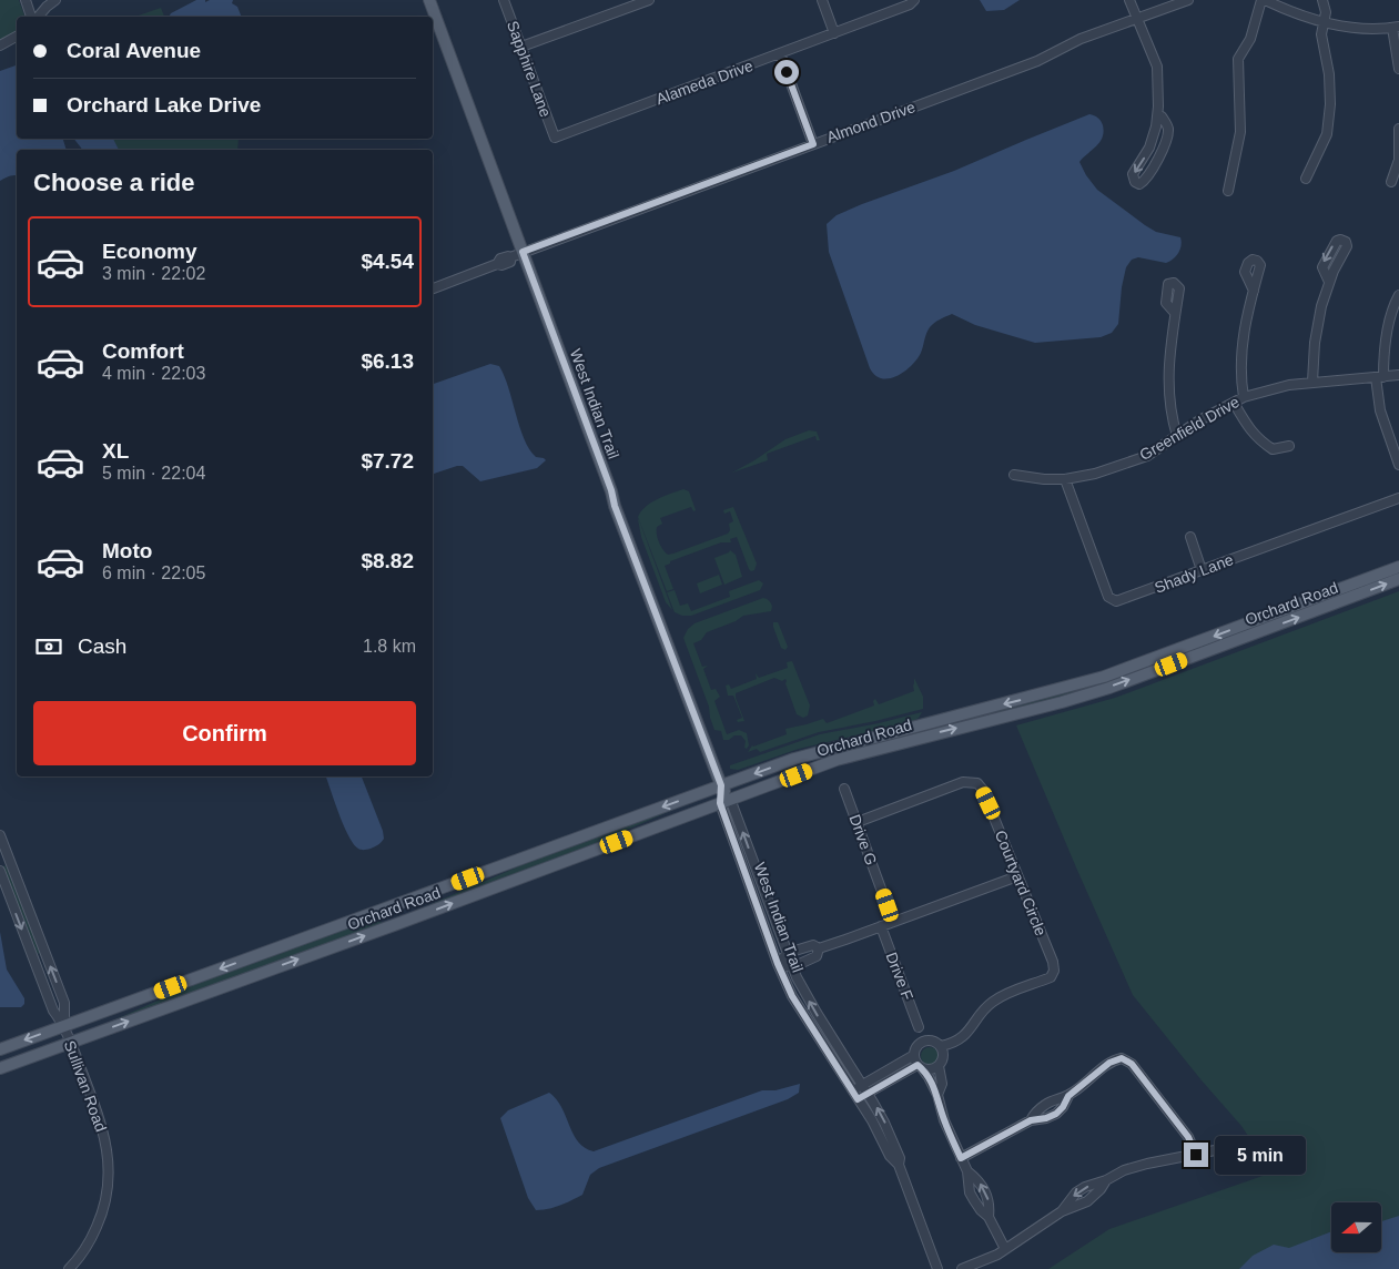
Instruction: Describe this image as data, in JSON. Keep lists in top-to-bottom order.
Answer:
{
  "streets": {
    "main road": ["West Indian Trail", "Orchard Road"],
    "street": [
      "Sapphire Lane",
      "Alameda Drive",
      "Almond Drive",
      "Greenfield Drive",
      "Shady Lane",
      "Drive G",
      "Courtyard Circle",
      "Drive F",
      "Sullivan Road"
    ]
  },
  "crossings": [
    ["Sapphire Lane", "Alameda Drive"],
    ["Almond Drive", "West Indian Trail"],
    ["West Indian Trail", "Orchard Road"],
    ["Greenfield Drive", "Shady Lane"],
    ["Orchard Road", "Sullivan Road"],
    ["Drive G", "Courtyard Circle"]
  ],
  "north": "left",
  "page": {
    "banner": ["Coral Avenue", "Orchard Lake Drive"],
    "heading": "Choose a ride",
    "list": [
      {
        "name": "Economy",
        "note": "3 min · 22:02",
        "value": "$4.54"
      },
      {
        "name": "Comfort",
        "note": "4 min · 22:03",
        "value": "$6.13"
      },
      {
        "name": "XL",
        "note": "5 min · 22:04",
        "value": "$7.72"
      },
      {
        "name": "Moto",
        "note": "6 min · 22:05",
        "value": "$8.82"
      }
    ],
    "pay": ["Cash", "1.8 km"],
    "buttons": "Confirm",
    "bubble": "5 min"
  }
}
